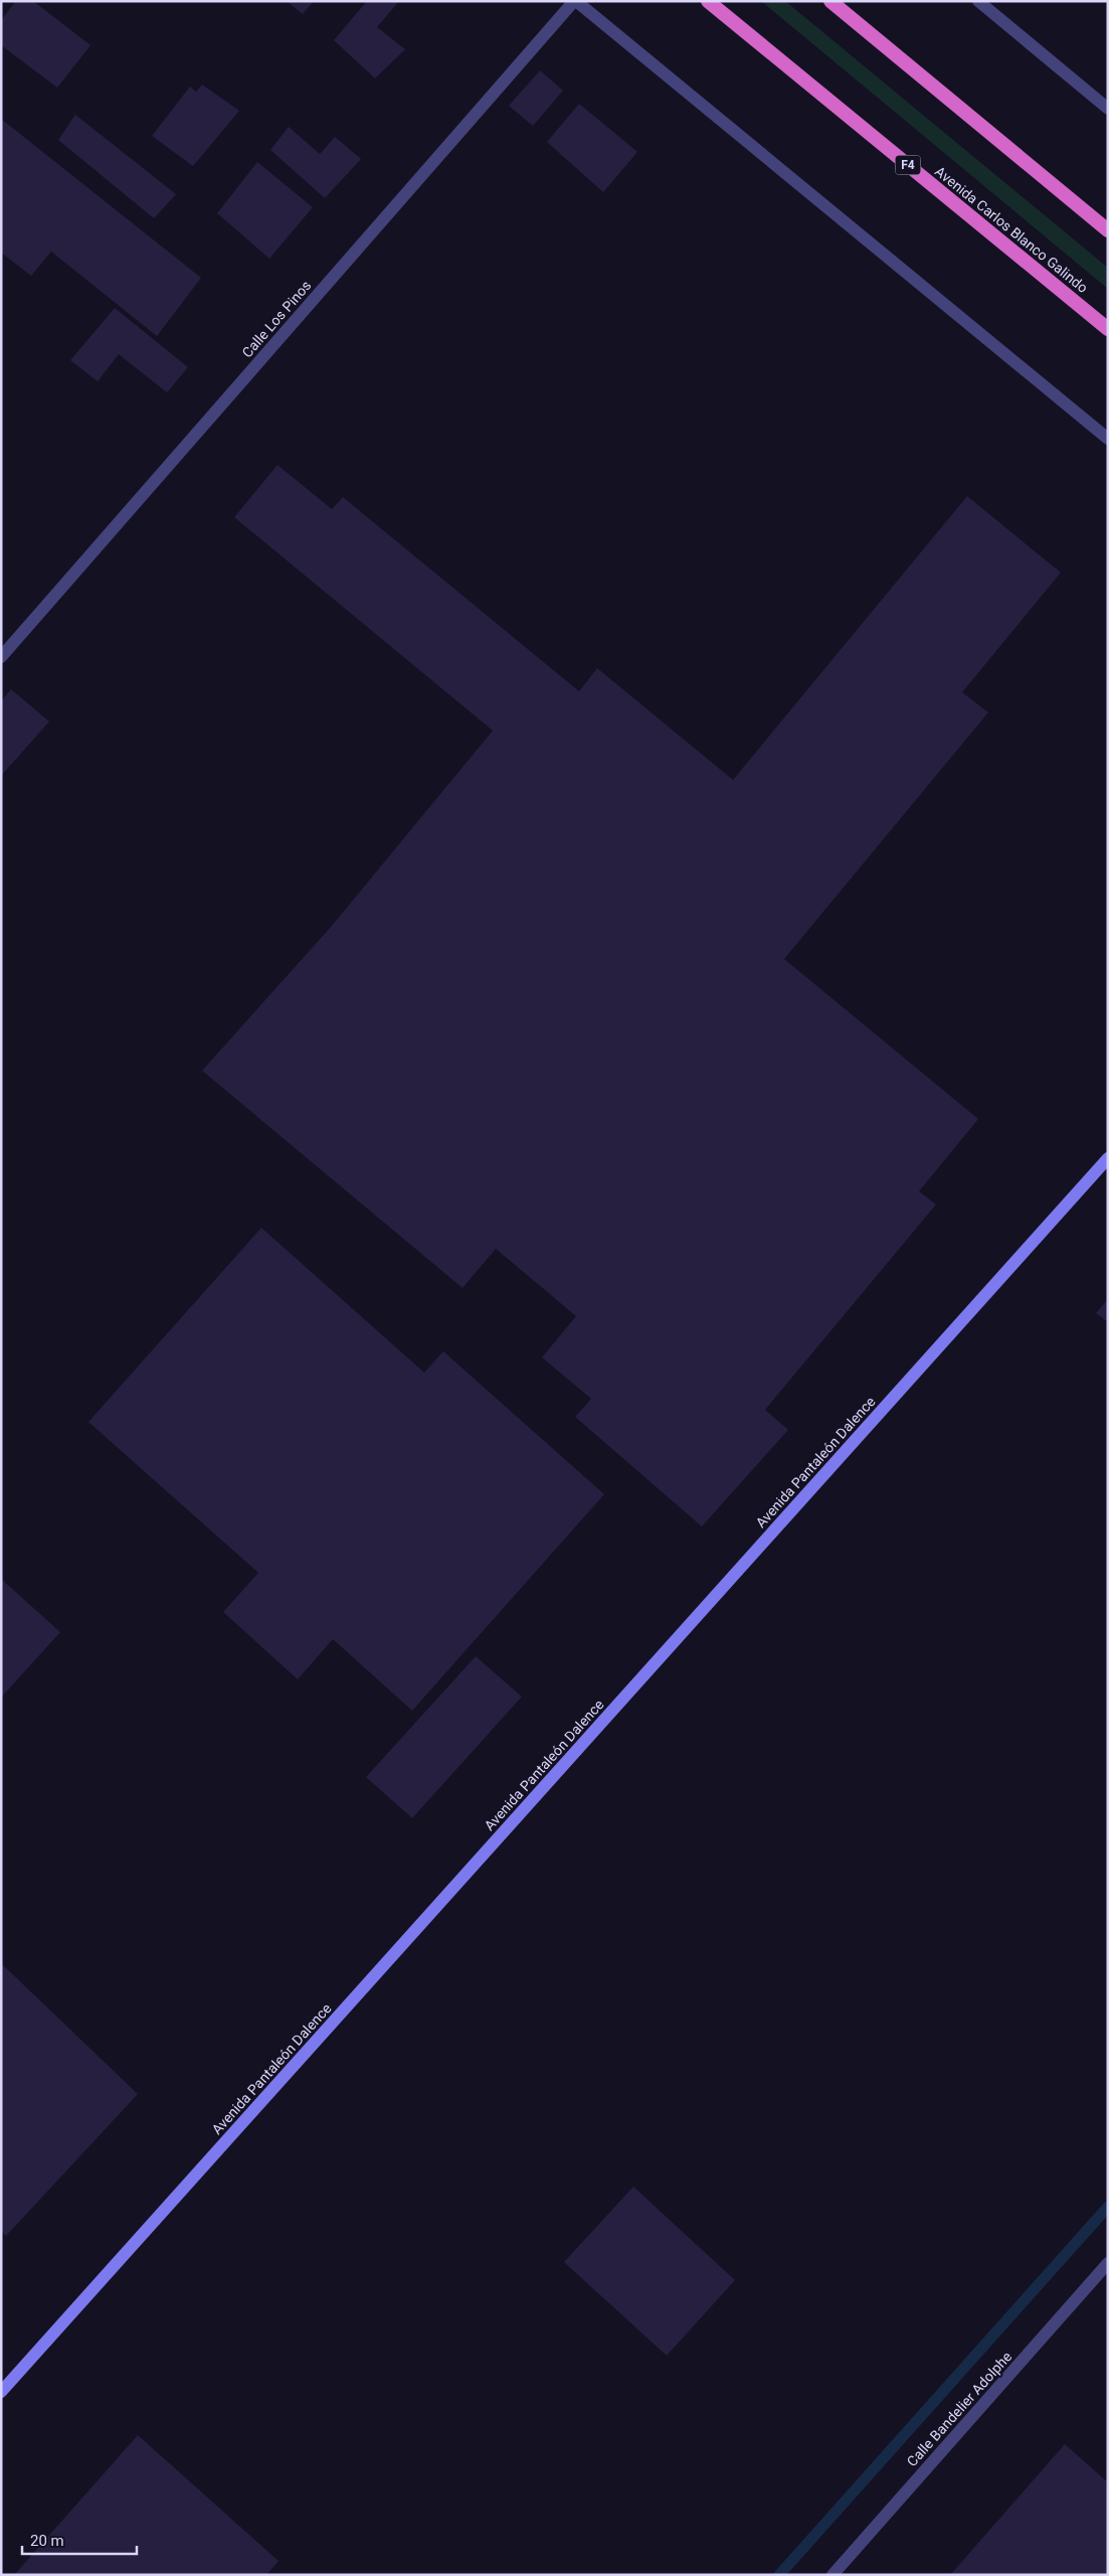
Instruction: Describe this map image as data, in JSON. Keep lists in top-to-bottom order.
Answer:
{
  "streets": {
    "highway": ["F4", "Avenida Carlos Blanco Galindo"],
    "main road": ["Avenida Pantaleón Dalence"],
    "street": ["Calle Los Pinos", "Calle Bandelier Adolphe"]
  },
  "scale_bar": "20 m"
}
